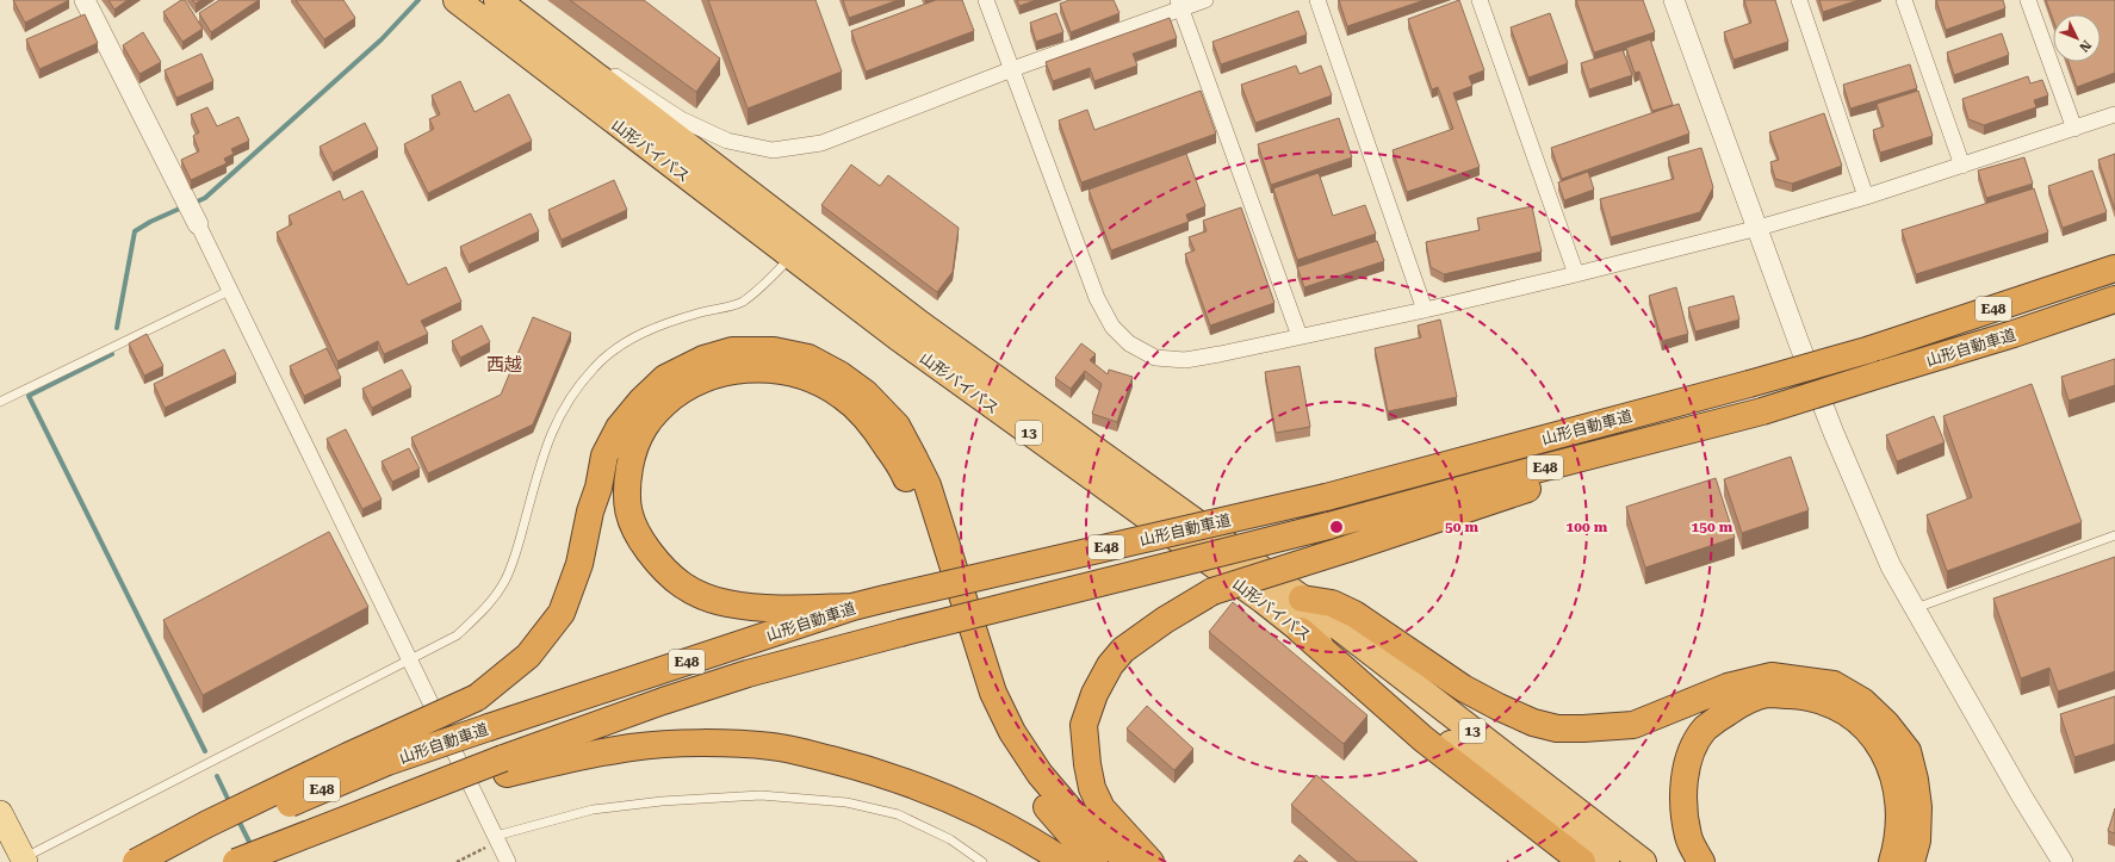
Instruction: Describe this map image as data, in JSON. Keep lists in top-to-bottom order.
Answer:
{
  "streets": {
    "highway": [
      "山形バイパス",
      "E48",
      "山形自動車道",
      "13"
    ]
  },
  "crossings": [
    ["E48", "山形自動車道"]
  ],
  "districts": ["西越"],
  "north": "bottom right",
  "rings": ["50 m", "100 m", "150 m"]
}
